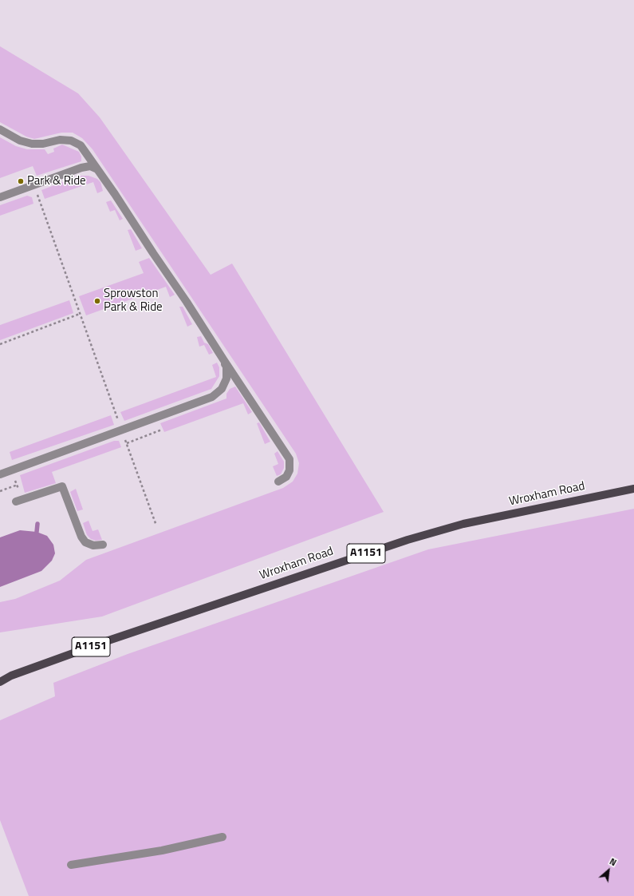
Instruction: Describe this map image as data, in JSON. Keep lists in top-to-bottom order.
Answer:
{
  "streets": {
    "main road": ["Wroxham Road", "A1151"]
  },
  "places": ["Park & Ride", "Sprowston Park & Ride"],
  "north": "top right"
}
